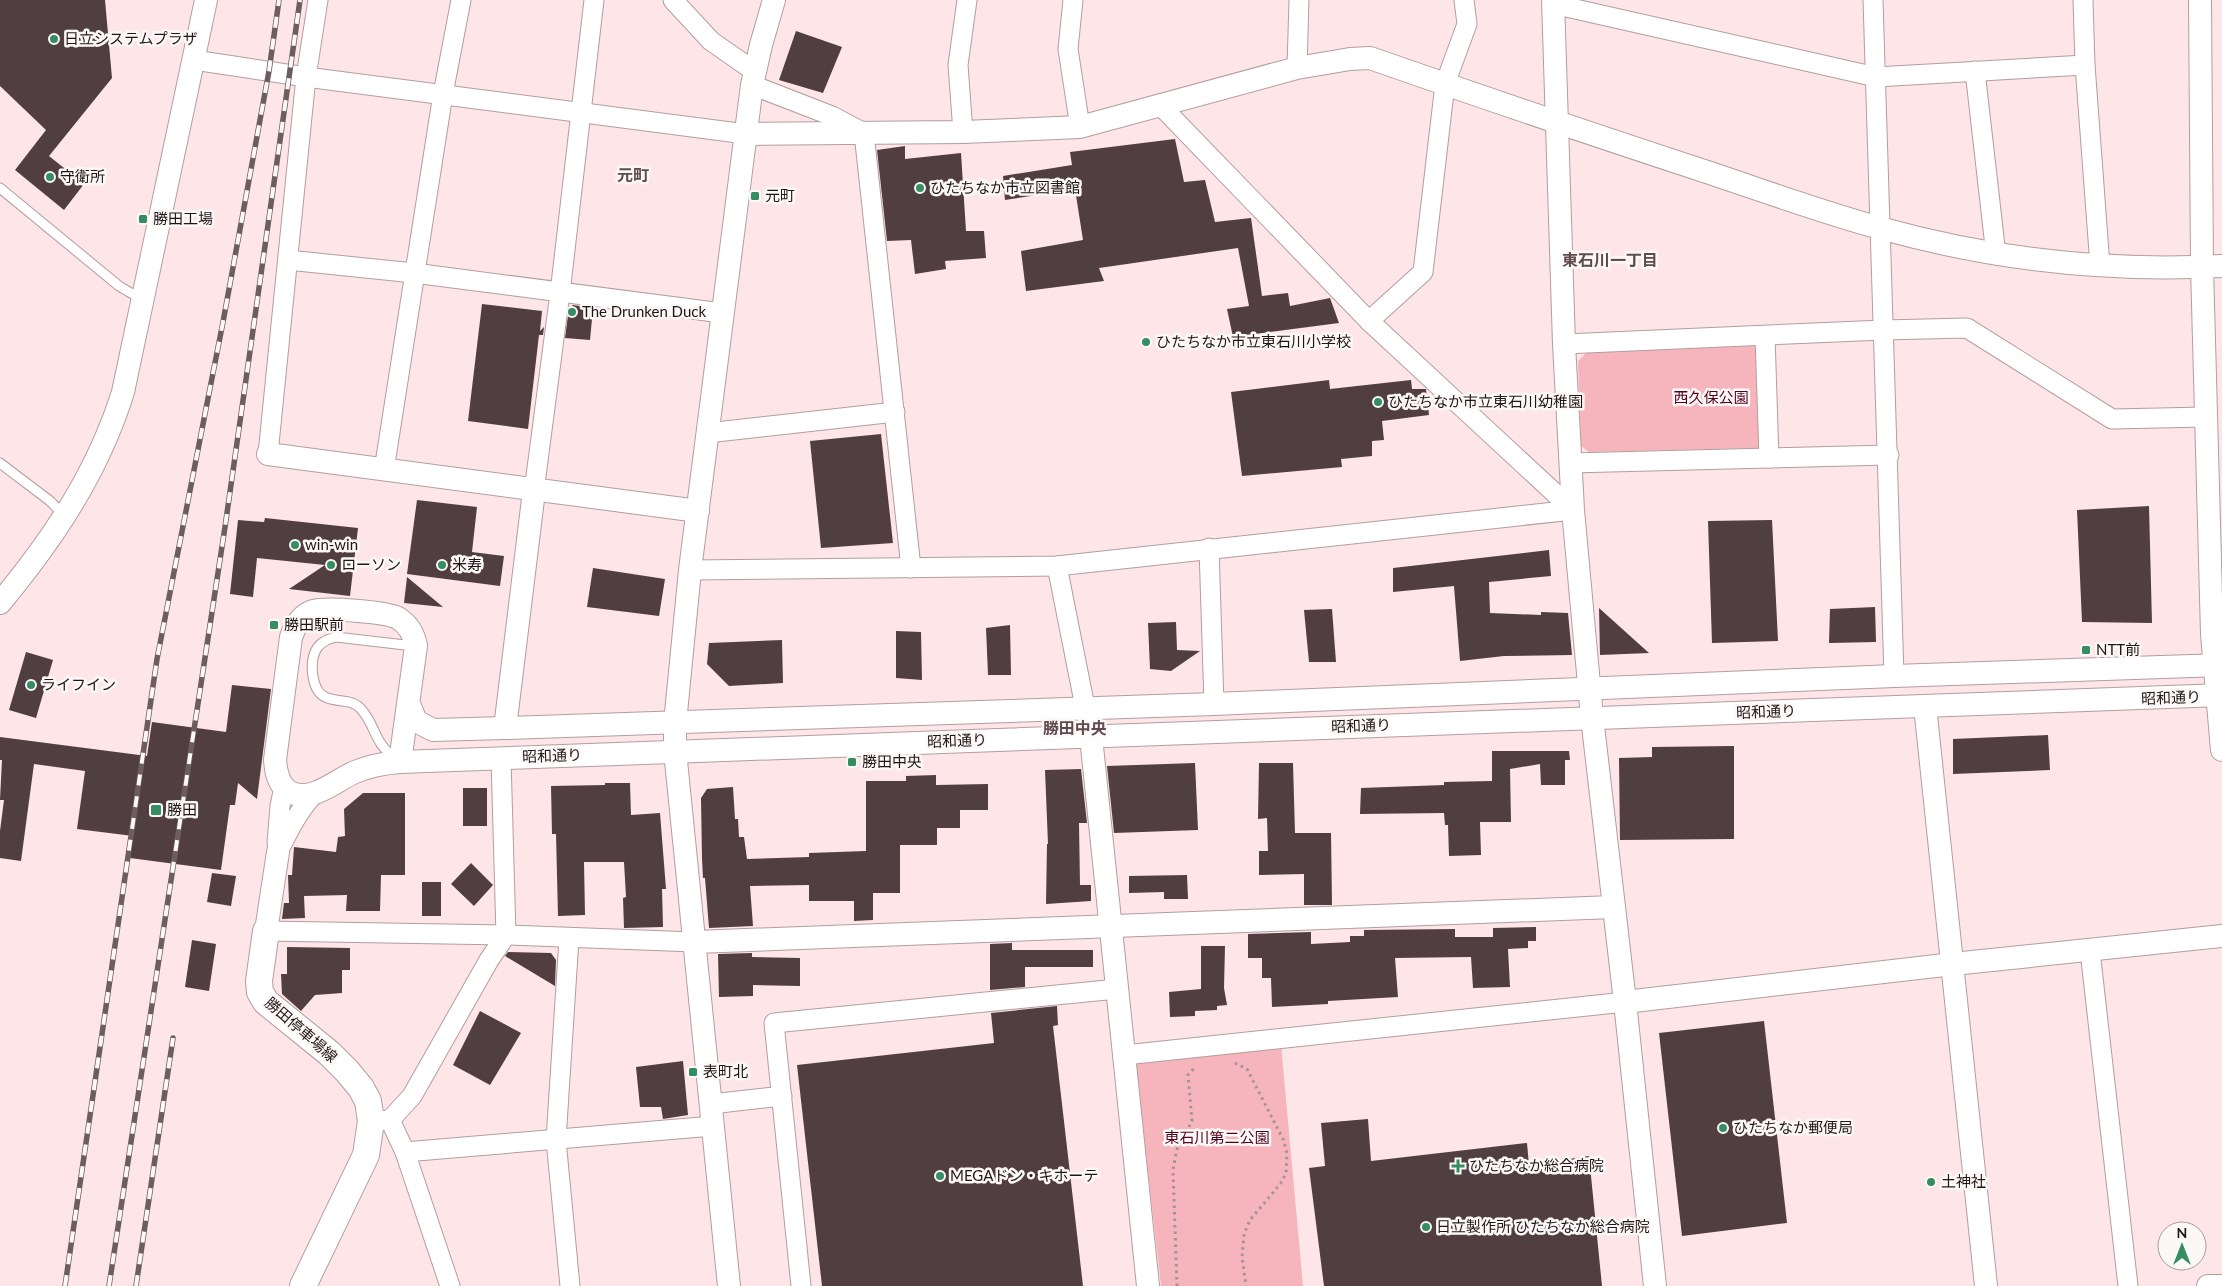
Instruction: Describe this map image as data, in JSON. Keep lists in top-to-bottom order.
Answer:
{
  "streets": {
    "main road": ["勝田停車場線"],
    "street": ["昭和通り"]
  },
  "districts": ["元町", "東石川一丁目", "勝田中央"],
  "parks": ["西久保公園", "東石川第二公園"],
  "places": {
    "other": [
      "日立システムプラザ",
      "守衛所",
      "ひたちなか市立図書館",
      "The Drunken Duck",
      "ひたちなか市立東石川小学校",
      "ひたちなか市立東石川幼稚園",
      "win-win",
      "ローソン",
      "米寿",
      "ライフイン",
      "ひたちなか郵便局",
      "MEGAドン・キホーテ",
      "土神社",
      "日立製作所 ひたちなか総合病院"
    ],
    "transit": [
      "元町",
      "勝田工場",
      "勝田駅前",
      "NTT前",
      "勝田中央",
      "勝田",
      "表町北"
    ],
    "health": ["ひたちなか総合病院"]
  },
  "north": "top"
}
